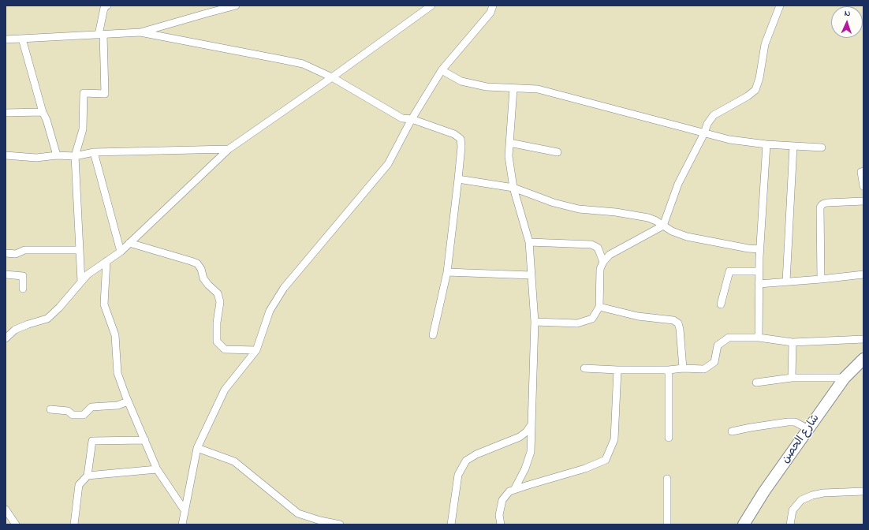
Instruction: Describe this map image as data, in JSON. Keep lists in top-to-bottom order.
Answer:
{
  "streets": {
    "main road": ["شارع الحصن"]
  },
  "north": "top"
}
